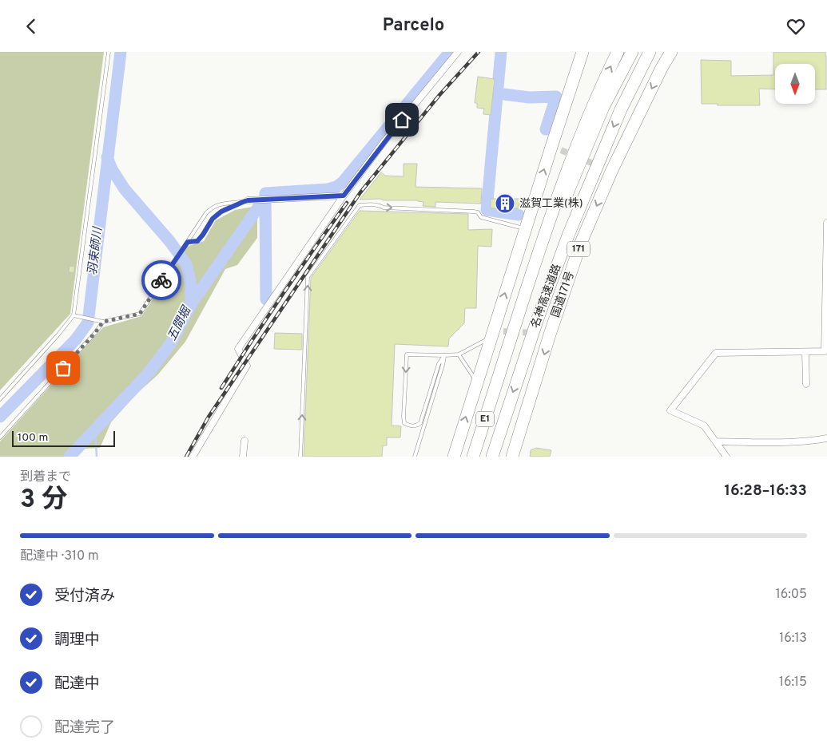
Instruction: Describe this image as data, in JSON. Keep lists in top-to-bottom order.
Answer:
{
  "streets": {
    "highway": [
      "171",
      "国道171号",
      "名神高速道路",
      "E1"
    ]
  },
  "water": ["羽束師川", "五間堀"],
  "places": {
    "building": ["滋賀工業(株)"]
  },
  "scale_bar": "100 m",
  "north": "bottom",
  "page": {
    "header": "Parcelo",
    "scale": "100 m",
    "heading": ["3 分", "到着まで", "16:28–16:33"],
    "bar": "配達中 · 310 m",
    "list": [
      ["受付済み", "16:05"],
      ["調理中", "16:13"],
      ["配達中", "16:15"],
      "配達完了"
    ]
  }
}
